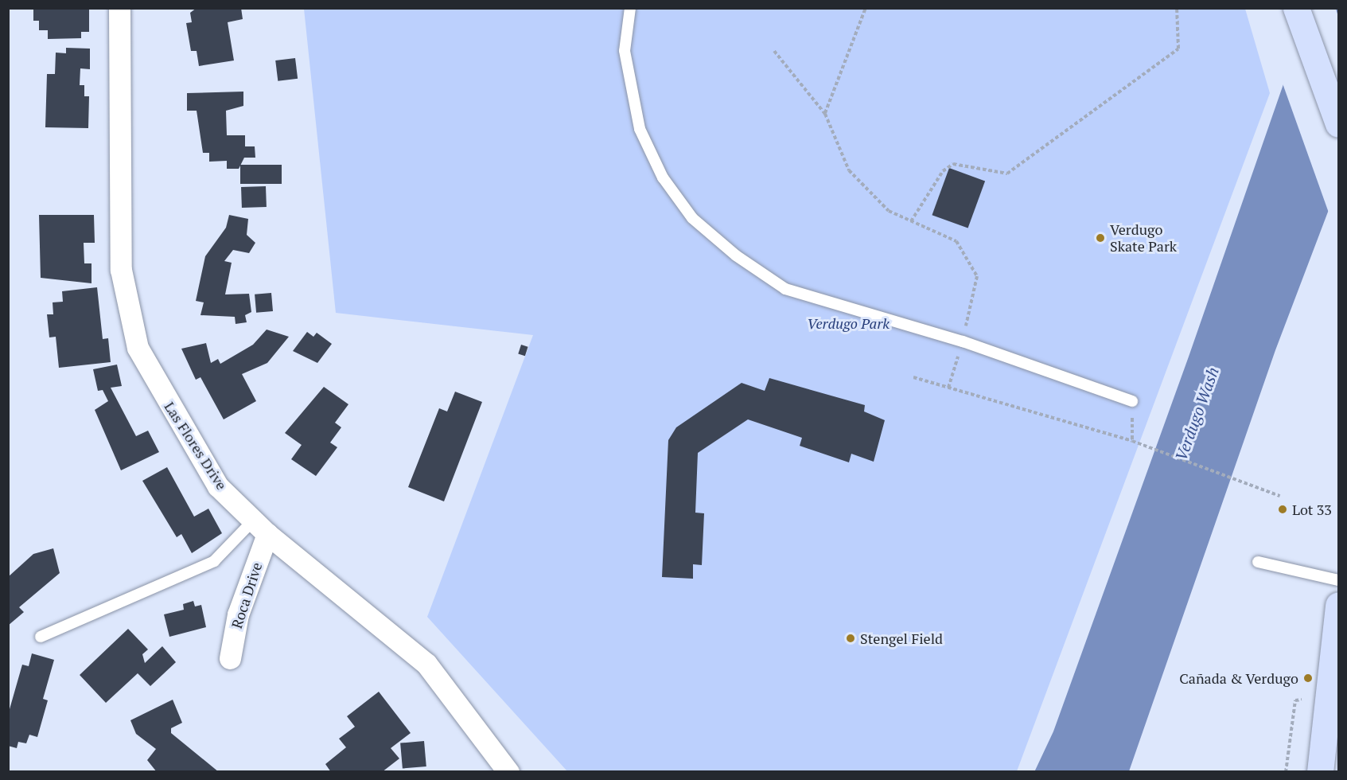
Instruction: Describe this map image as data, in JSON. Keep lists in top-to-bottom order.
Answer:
{
  "streets": {
    "street": ["Las Flores Drive", "Roca Drive"]
  },
  "crossings": [
    ["Las Flores Drive", "Roca Drive"]
  ],
  "water": ["Verdugo Wash"],
  "parks": ["Verdugo Park"],
  "places": [
    "Verdugo Skate Park",
    "Lot 33",
    "Stengel Field",
    "Cañada & Verdugo"
  ]
}
